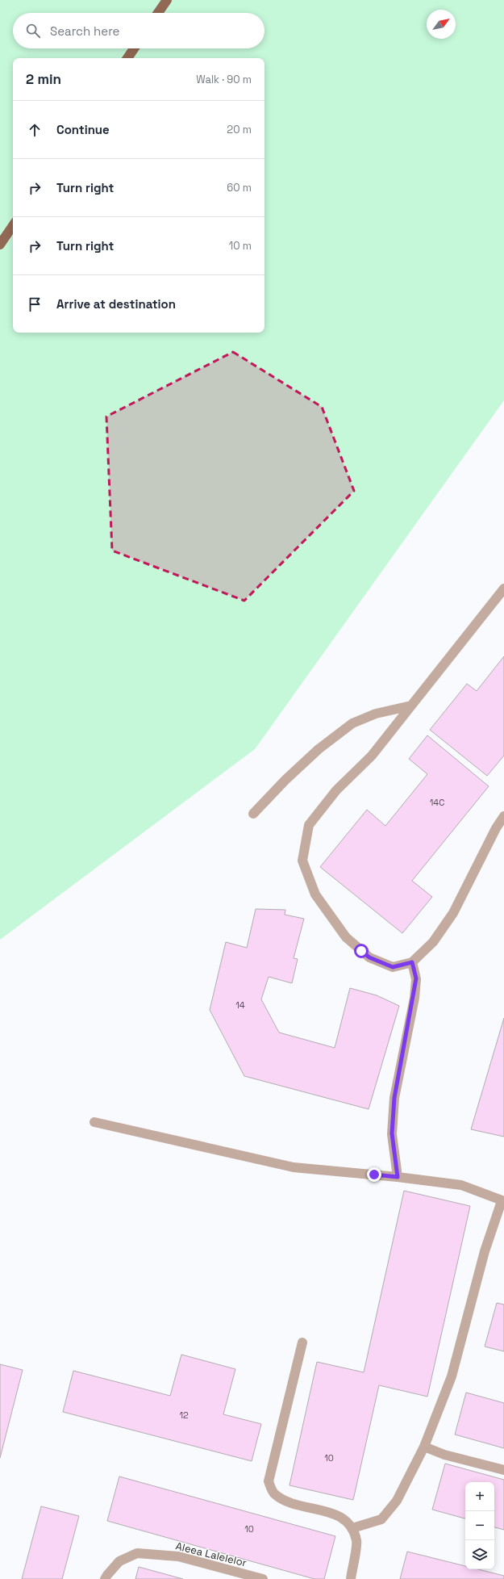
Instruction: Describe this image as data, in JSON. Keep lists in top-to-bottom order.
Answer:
{
  "streets": {
    "street": ["Aleea Lalelelor"]
  },
  "house_numbers": [
    "14C",
    "14",
    "12",
    "10",
    "10"
  ],
  "north": "top right",
  "page": {
    "search": "Search here",
    "heading": ["2 min", "Walk · 90 m"],
    "list": [
      ["Continue", "20 m"],
      ["Turn right", "60 m"],
      ["Turn right", "10 m"],
      "Arrive at destination"
    ],
    "map_buttons": ["+", "−"]
  }
}
